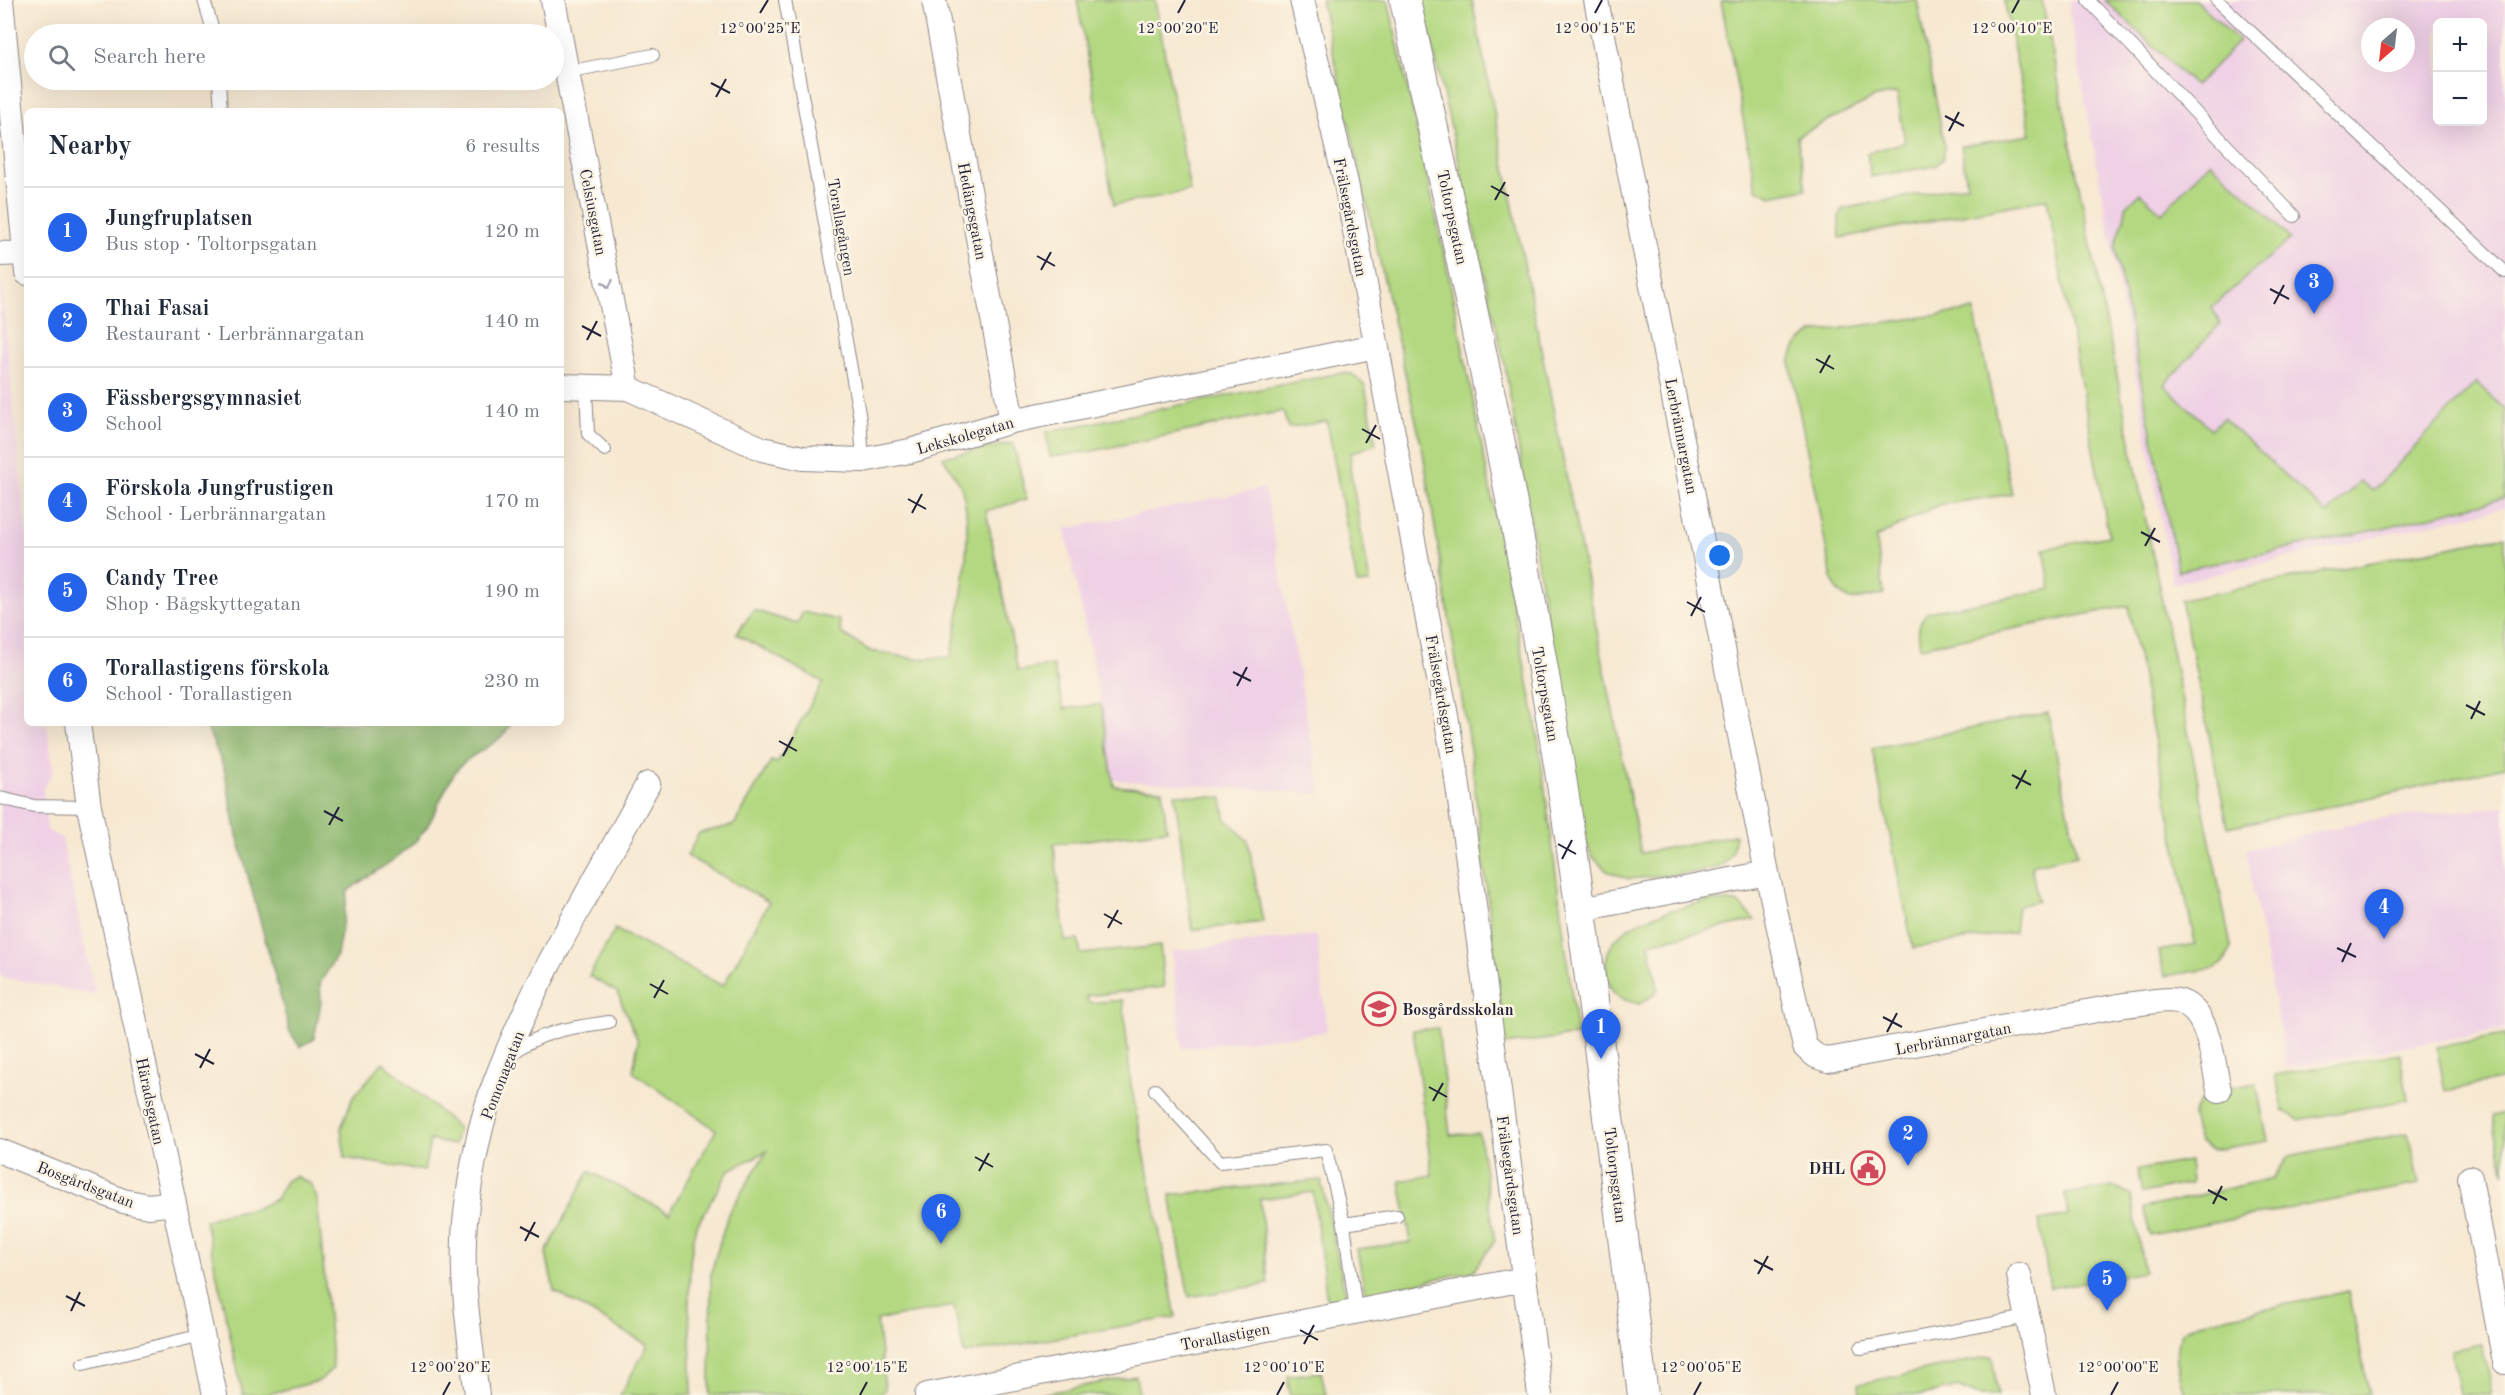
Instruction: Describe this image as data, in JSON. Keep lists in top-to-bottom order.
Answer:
{
  "streets": {
    "street": [
      "Hedängsgatan",
      "Celsiusgatan",
      "Frälsegårdsgatan",
      "Toltorpsgatan",
      "Lekskolegatan",
      "Lerbrännargatan",
      "Pomonagatan",
      "Häradsgatan",
      "Bosgårdsgatan",
      "Torallastigen"
    ],
    "lane": ["Torallagången"]
  },
  "crossings": [
    ["Hedängsgatan", "Lekskolegatan"],
    ["Celsiusgatan", "Lekskolegatan"],
    ["Frälsegårdsgatan", "Lekskolegatan"],
    ["Frälsegårdsgatan", "Torallastigen"],
    ["Torallagången", "Lekskolegatan"],
    ["Häradsgatan", "Bosgårdsgatan"]
  ],
  "one_way": ["Celsiusgatan"],
  "places": {
    "school or university": ["Bosgårdsskolan"],
    "public building": ["DHL"]
  },
  "north": "bottom left",
  "page": {
    "map_buttons": ["+", "−"],
    "search": "Search here",
    "heading": ["Nearby", "6 results"],
    "list": [
      {
        "mark": "1",
        "name": "Jungfruplatsen",
        "note": "Bus stop · Toltorpsgatan",
        "value": "120 m"
      },
      {
        "mark": "2",
        "name": "Thai Fasai",
        "note": "Restaurant · Lerbrännargatan",
        "value": "140 m"
      },
      {
        "mark": "3",
        "name": "Fässbergsgymnasiet",
        "note": "School",
        "value": "140 m"
      },
      {
        "mark": "4",
        "name": "Förskola Jungfrustigen",
        "note": "School · Lerbrännargatan",
        "value": "170 m"
      },
      {
        "mark": "5",
        "name": "Candy Tree",
        "note": "Shop · Bågskyttegatan",
        "value": "190 m"
      },
      {
        "mark": "6",
        "name": "Torallastigens förskola",
        "note": "School · Torallastigen",
        "value": "230 m"
      }
    ],
    "pins": [
      "3",
      "4",
      "1",
      "2",
      "6",
      "5"
    ]
  },
  "coordinates": [
    "12°00'25\"E",
    "12°00'20\"E",
    "12°00'15\"E",
    "12°00'10\"E",
    "12°00'05\"E",
    "12°00'00\"E"
  ]
}
